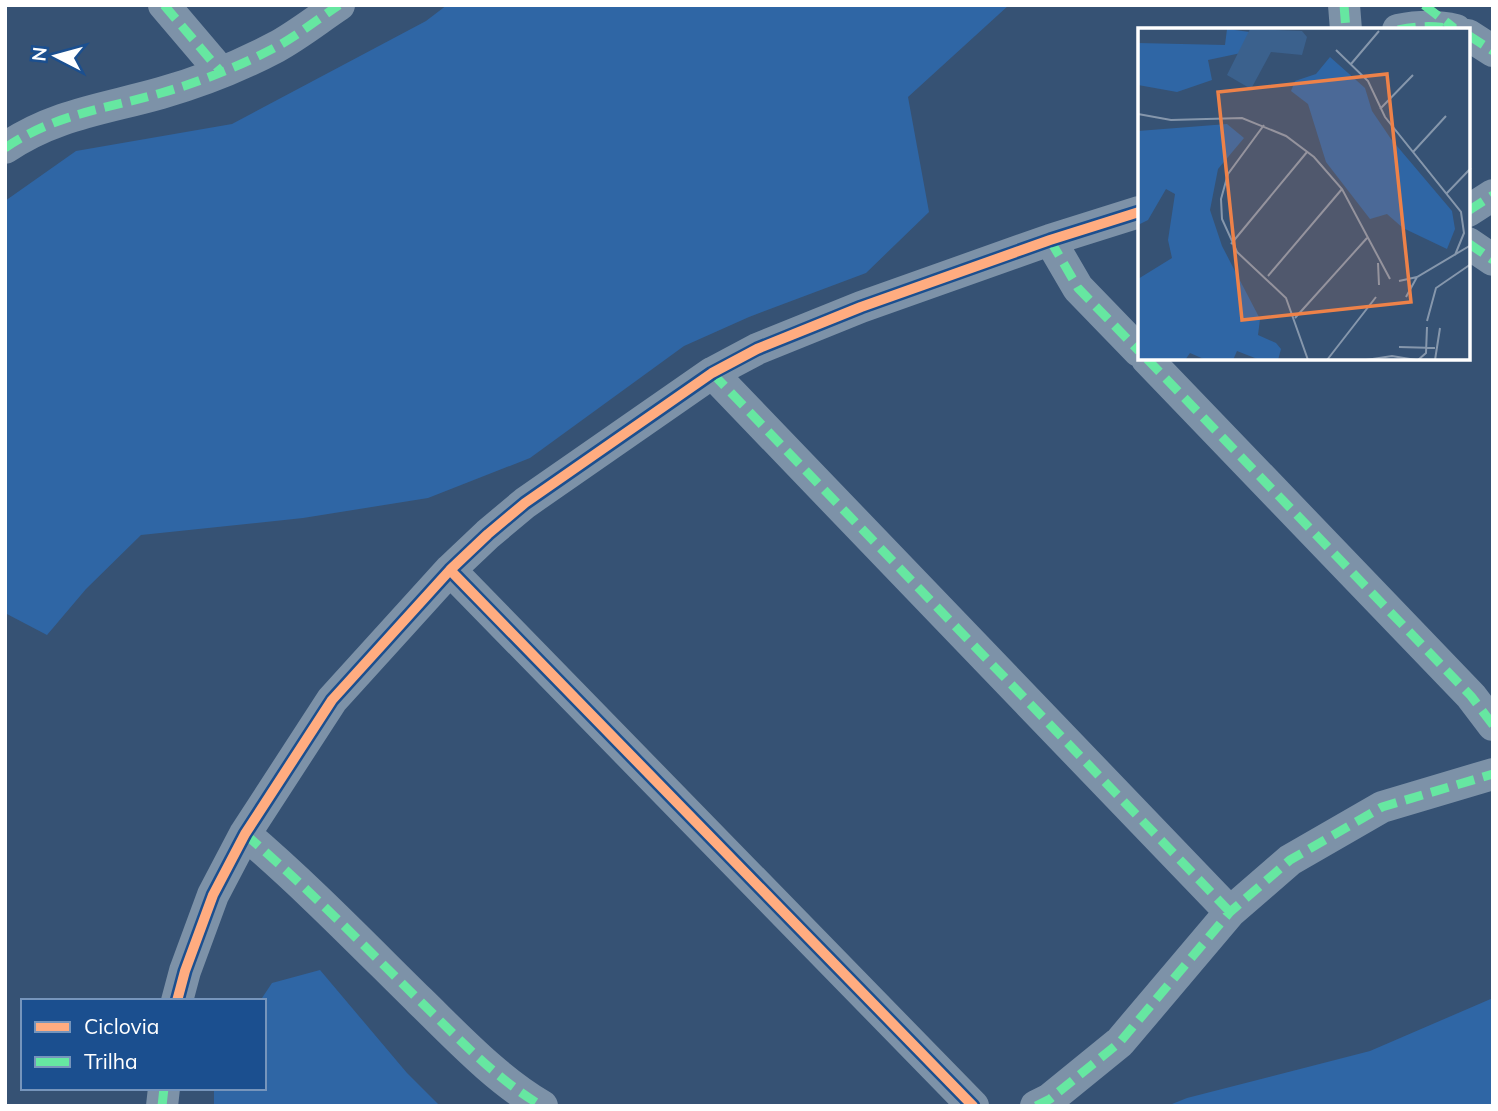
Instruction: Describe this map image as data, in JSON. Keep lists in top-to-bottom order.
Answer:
{
  "legend": ["Ciclovia", "Trilha"],
  "north": "left"
}
